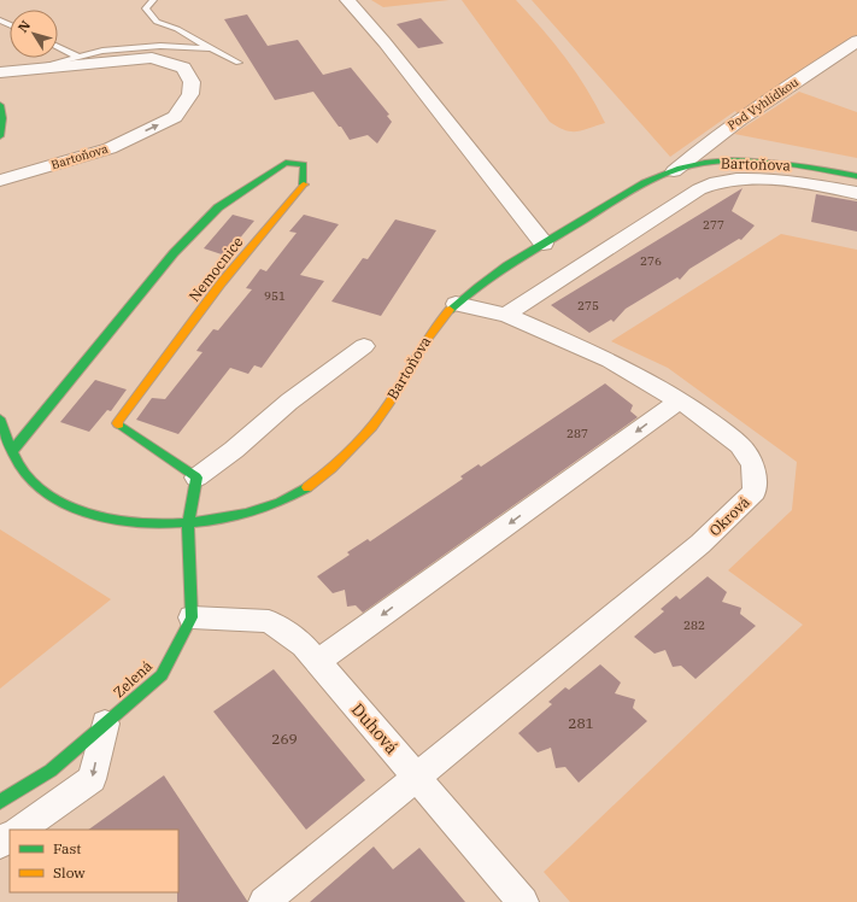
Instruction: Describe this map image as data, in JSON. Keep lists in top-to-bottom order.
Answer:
{
  "streets": {
    "street": [
      "Pod Vyhlídkou",
      "Bartoňova",
      "Nemocnice",
      "Okrová",
      "Zelená",
      "Duhová"
    ]
  },
  "crossings": [
    ["Pod Vyhlídkou", "Bartoňova"],
    ["Bartoňova", "Nemocnice"],
    ["Bartoňova", "Okrová"],
    ["Bartoňova", "Zelená"],
    ["Nemocnice", "Zelená"],
    ["Okrová", "Duhová"],
    ["Zelená", "Duhová"]
  ],
  "house_numbers": [
    "277",
    "276",
    "951",
    "275",
    "287",
    "282",
    "281",
    "269"
  ],
  "legend": ["Fast", "Slow"],
  "north": "top left"
}
